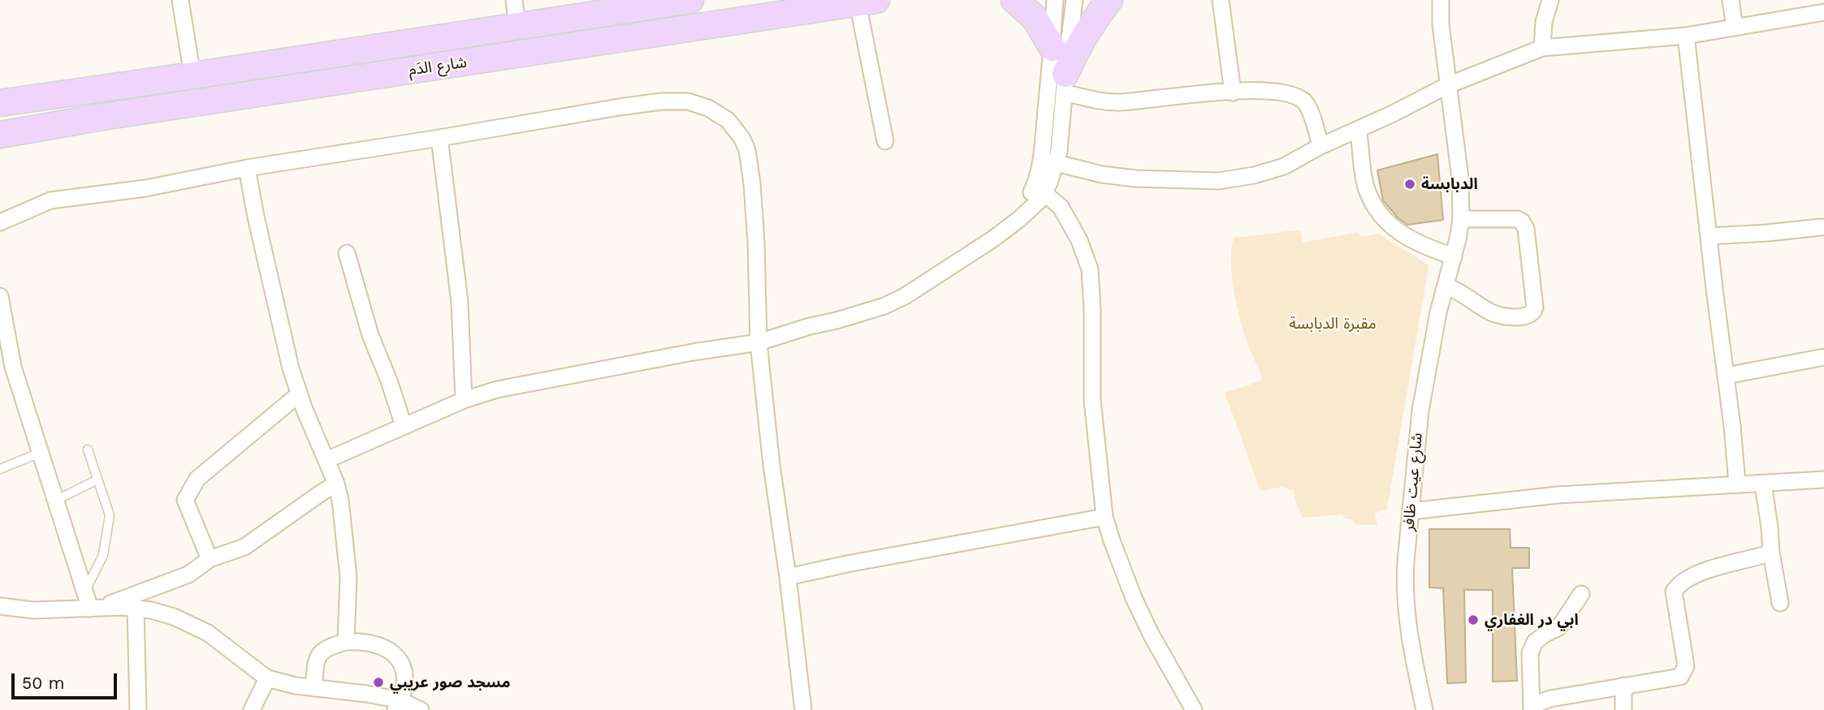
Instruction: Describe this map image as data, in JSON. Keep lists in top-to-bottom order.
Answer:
{
  "streets": {
    "main road": ["شارع الدَم"],
    "street": ["شارع عيت ظافر"]
  },
  "parks": ["مقبرة الدبابسة"],
  "places": ["الدبابسة", "ابي در الغفاري", "مسجد صور عريبي"],
  "scale_bar": "50 m"
}
